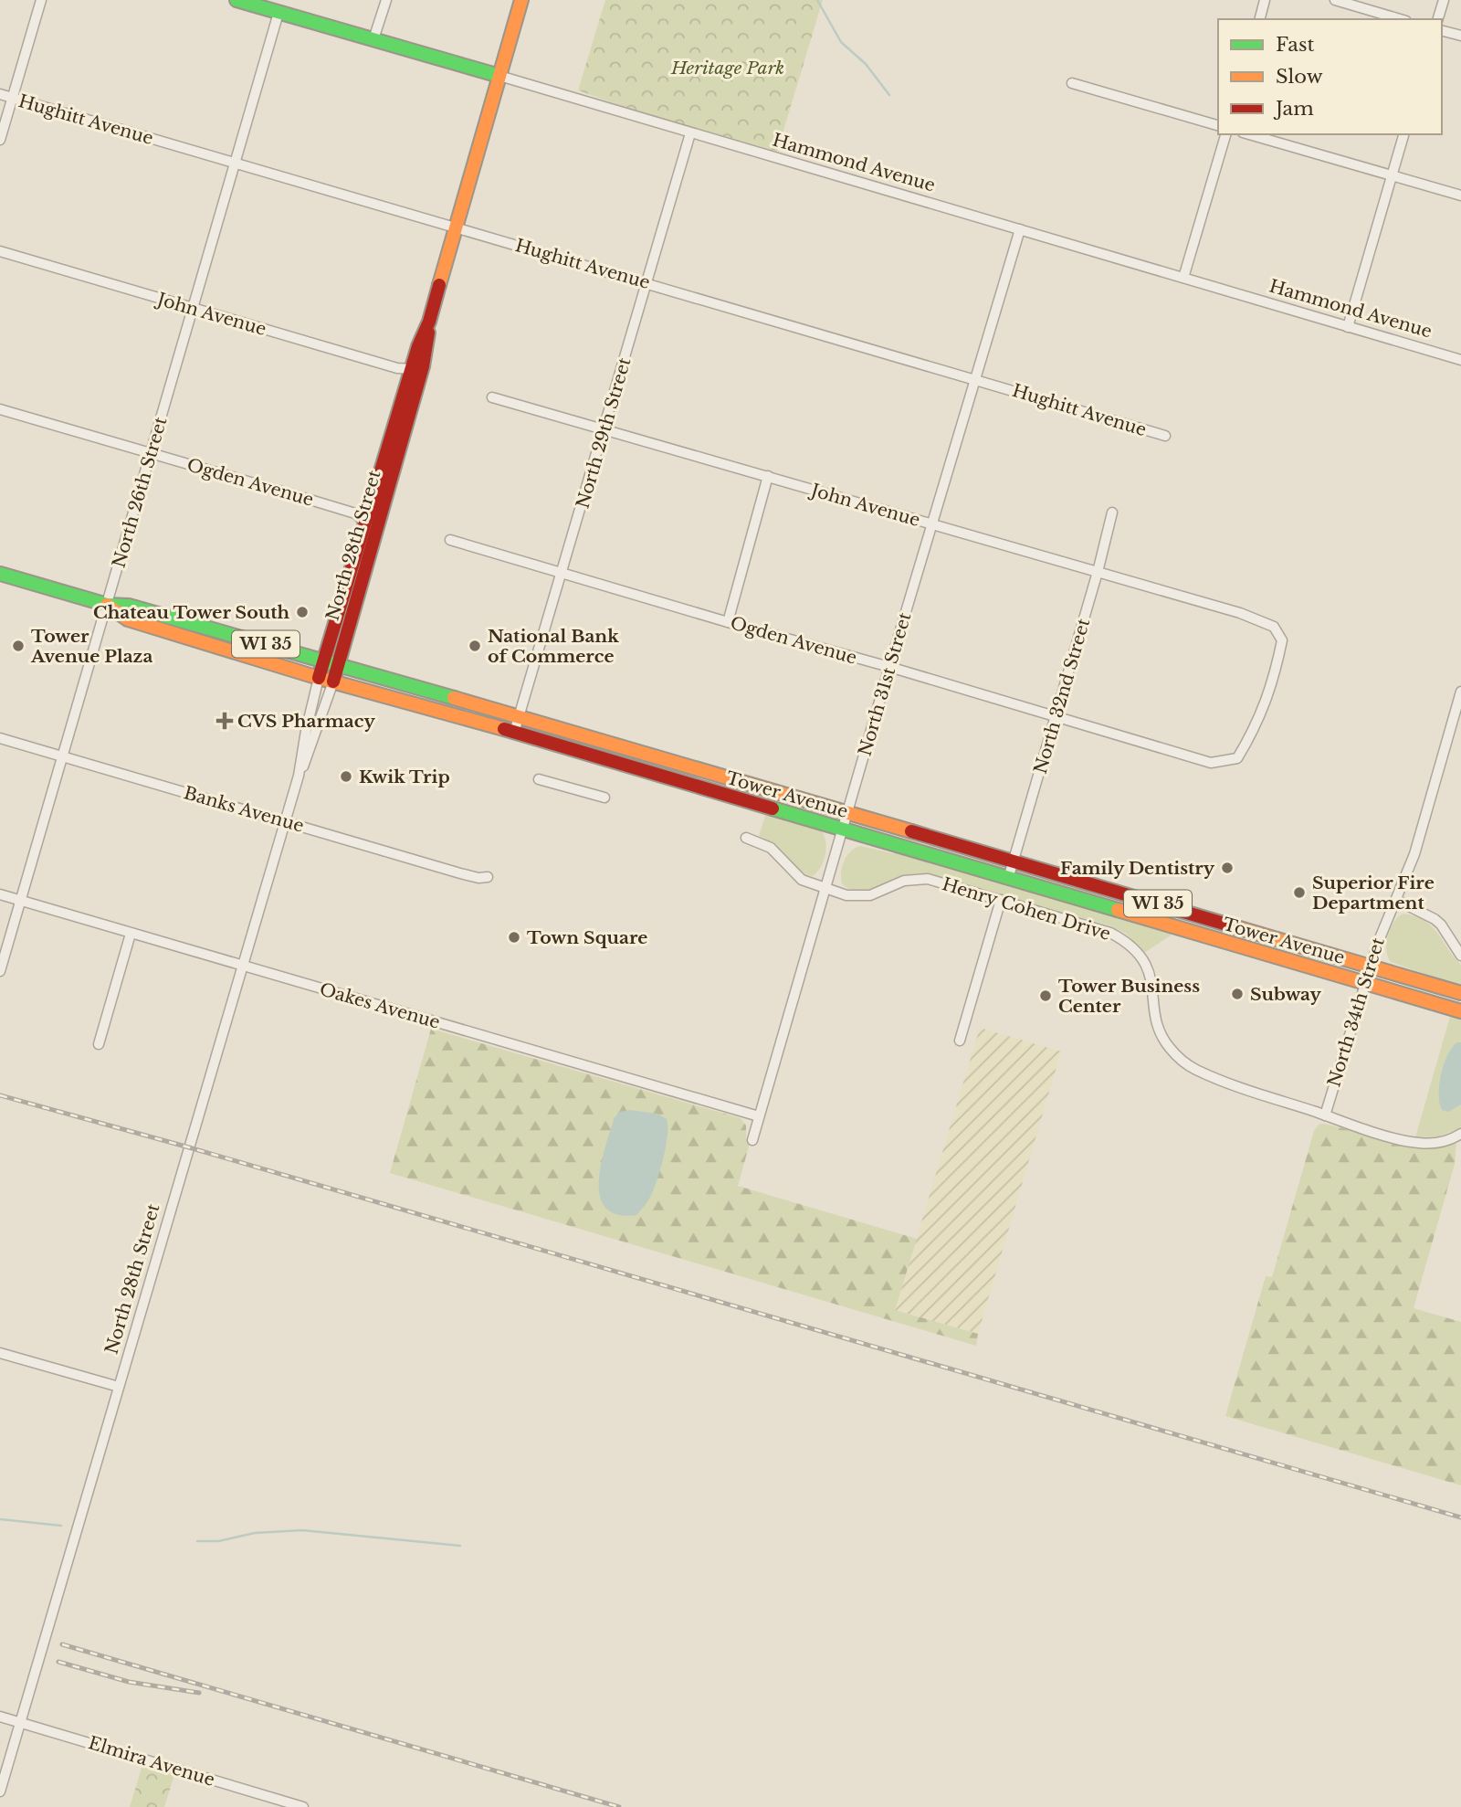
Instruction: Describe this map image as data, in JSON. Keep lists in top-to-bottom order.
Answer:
{
  "streets": {
    "main road": [
      "Hammond Avenue",
      "North 28th Street",
      "WI 35",
      "Tower Avenue"
    ],
    "street": [
      "Hughitt Avenue",
      "John Avenue",
      "North 29th Street",
      "Ogden Avenue",
      "North 26th Street",
      "North 31st Street",
      "North 32nd Street",
      "Banks Avenue",
      "Henry Cohen Drive",
      "Oakes Avenue",
      "North 34th Street",
      "Elmira Avenue"
    ]
  },
  "crossings": [
    ["Hughitt Avenue", "North 29th Street"],
    ["Hughitt Avenue", "North 26th Street"],
    ["Hughitt Avenue", "North 28th Street"],
    ["Hughitt Avenue", "North 31st Street"],
    ["Hammond Avenue", "North 29th Street"],
    ["Hammond Avenue", "North 26th Street"],
    ["Hammond Avenue", "North 28th Street"],
    ["Hammond Avenue", "North 31st Street"],
    ["John Avenue", "North 29th Street"],
    ["John Avenue", "Ogden Avenue"],
    ["John Avenue", "North 26th Street"],
    ["John Avenue", "North 28th Street"],
    ["John Avenue", "North 31st Street"],
    ["John Avenue", "North 32nd Street"],
    ["North 29th Street", "Ogden Avenue"],
    ["North 29th Street", "Tower Avenue"],
    ["Ogden Avenue", "North 26th Street"],
    ["Ogden Avenue", "North 28th Street"],
    ["Ogden Avenue", "North 31st Street"],
    ["Ogden Avenue", "North 32nd Street"],
    ["North 26th Street", "Tower Avenue"],
    ["North 26th Street", "Banks Avenue"],
    ["North 26th Street", "Oakes Avenue"],
    ["North 28th Street", "Tower Avenue"],
    ["North 28th Street", "Banks Avenue"],
    ["North 28th Street", "Oakes Avenue"],
    ["North 28th Street", "Elmira Avenue"],
    ["North 31st Street", "Tower Avenue"],
    ["North 31st Street", "Henry Cohen Drive"],
    ["North 31st Street", "Oakes Avenue"],
    ["North 32nd Street", "Tower Avenue"],
    ["Tower Avenue", "North 34th Street"],
    ["Henry Cohen Drive", "North 34th Street"]
  ],
  "parks": ["Heritage Park"],
  "places": {
    "other": [
      "Chateau Tower South",
      "Tower Avenue Plaza",
      "National Bank of Commerce",
      "Kwik Trip",
      "Family Dentistry",
      "Superior Fire Department",
      "Town Square",
      "Subway",
      "Tower Business Center"
    ],
    "health": ["CVS Pharmacy"]
  },
  "legend": ["Fast", "Slow", "Jam"]
}
